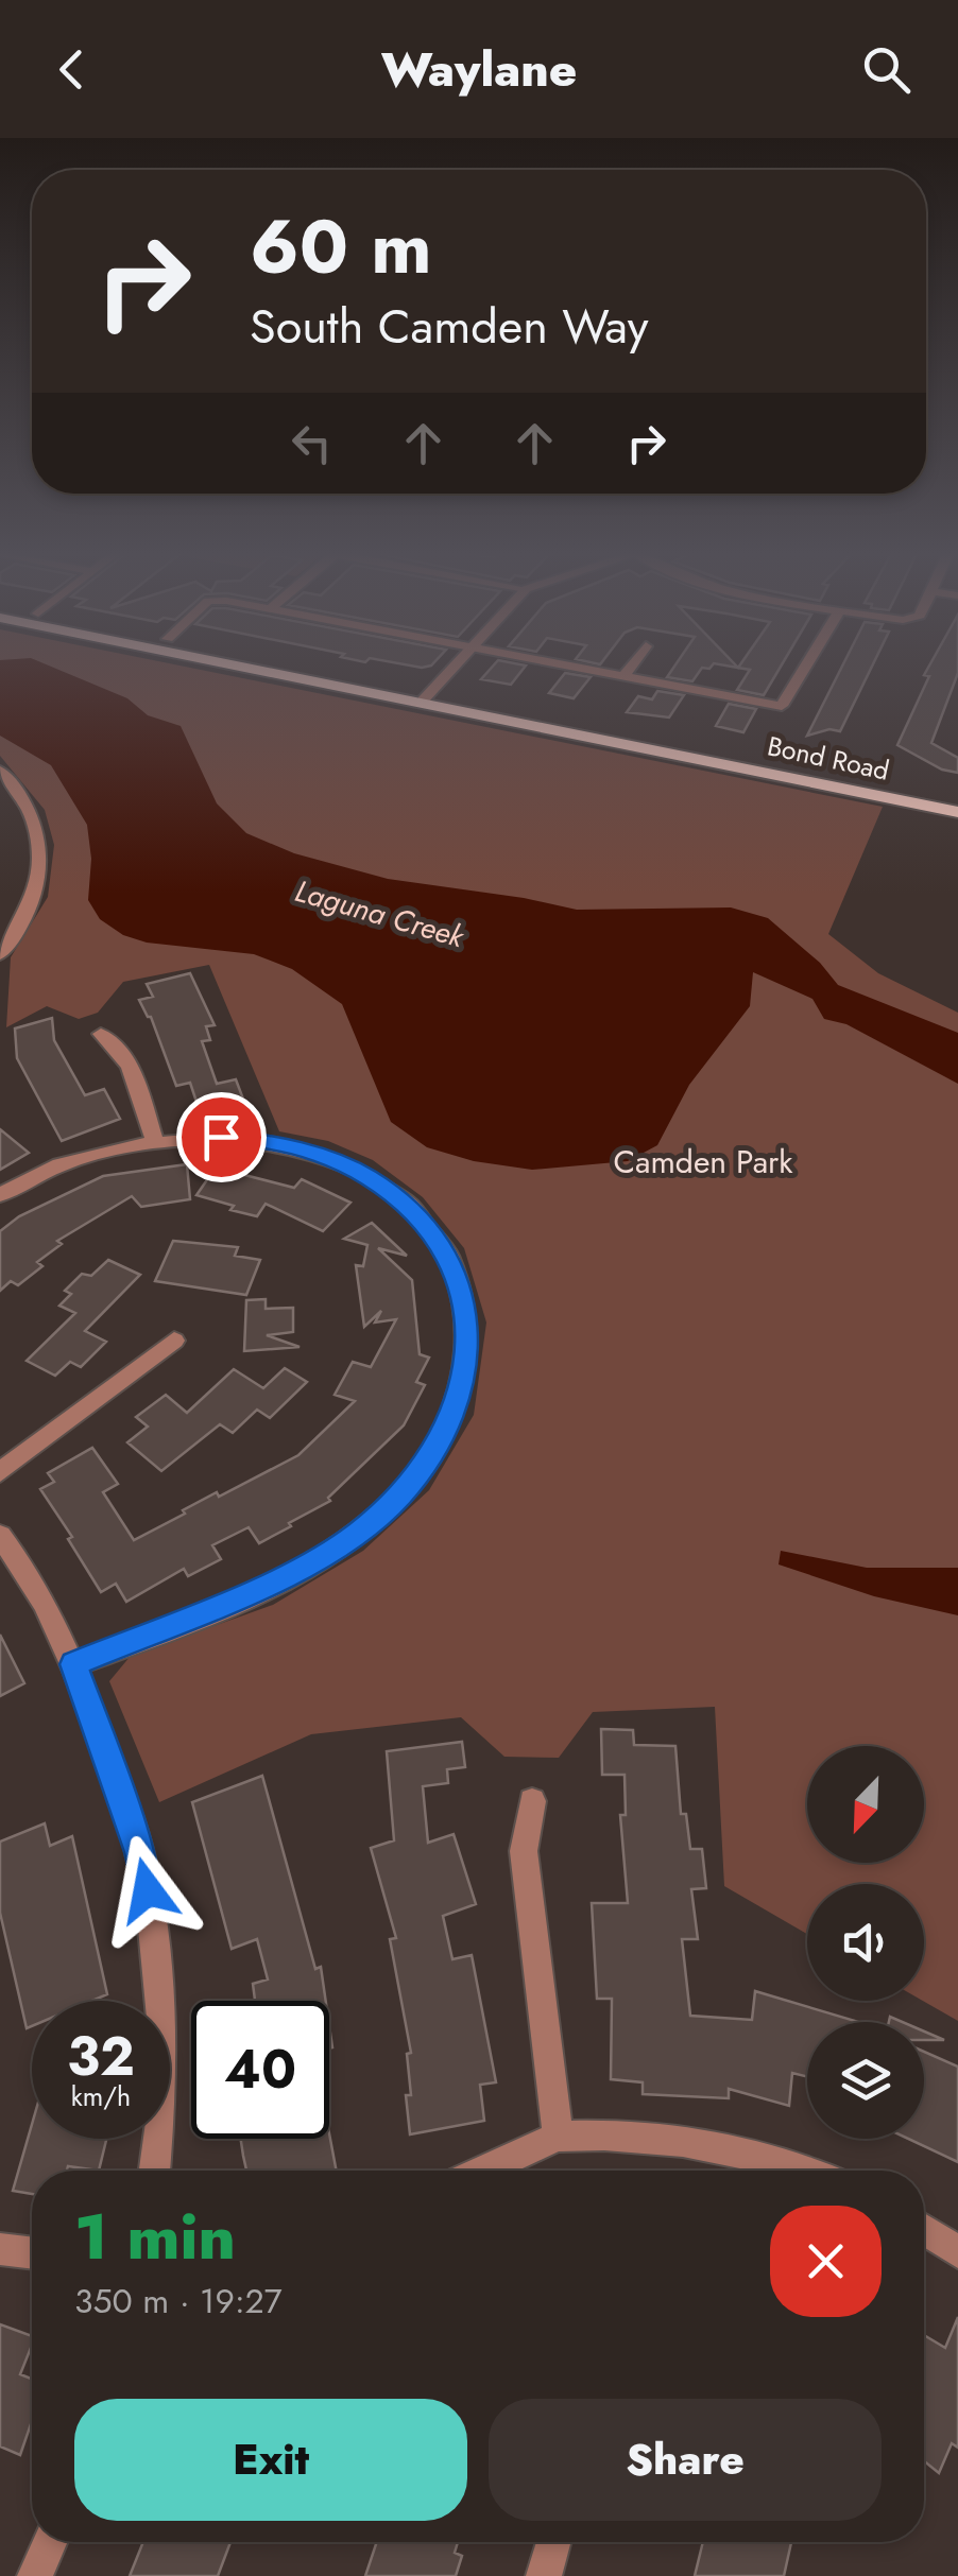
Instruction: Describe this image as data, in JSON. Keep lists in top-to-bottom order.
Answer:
{
  "streets": {
    "main road": ["Bond Road"]
  },
  "water": ["Laguna Creek"],
  "parks": ["Camden Park"],
  "north": "bottom left",
  "page": {
    "header": "Waylane",
    "turn": ["60 m", "South Camden Way"],
    "speed": "32 km/h",
    "limit": "40",
    "heading": ["1 min", "350 m · 19:27"],
    "buttons": ["Exit", "Share"]
  }
}
